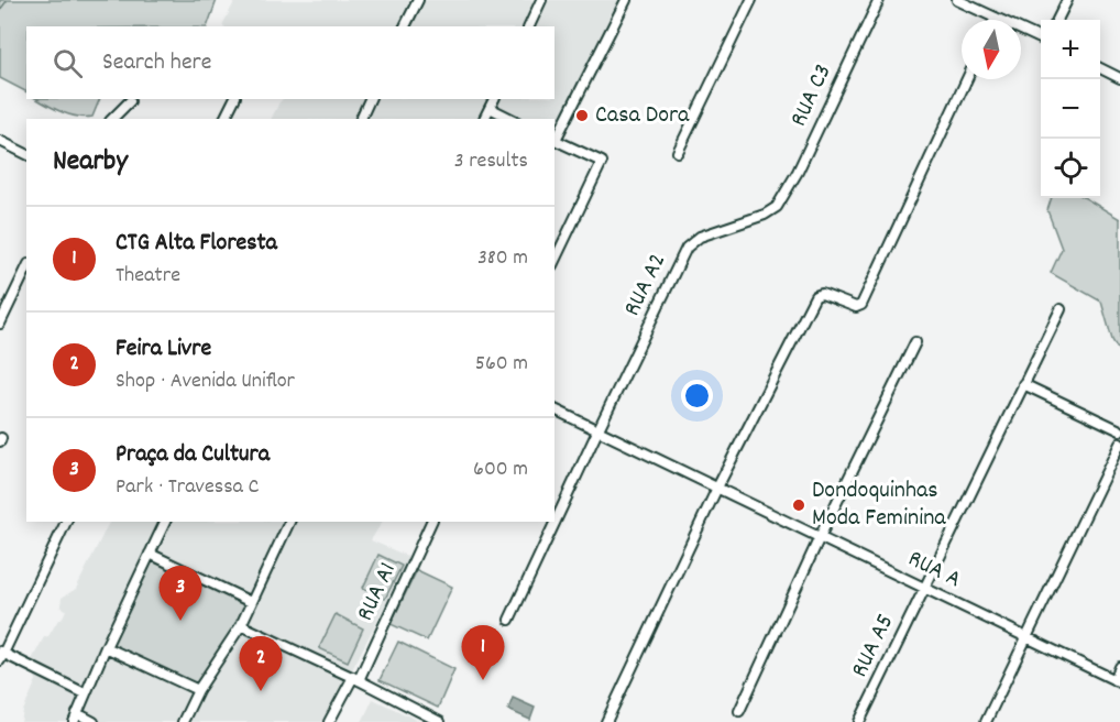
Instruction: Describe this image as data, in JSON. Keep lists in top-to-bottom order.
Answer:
{
  "streets": {
    "street": [
      "RUA C3",
      "RUA A2",
      "RUA A",
      "RUA A1",
      "RUA A5"
    ]
  },
  "crossings": [
    ["RUA C3", "RUA A2"],
    ["RUA A2", "RUA A"],
    ["RUA A", "RUA A5"]
  ],
  "places": ["Casa Dora", "Dondoquinhas Moda Feminina"],
  "north": "bottom",
  "page": {
    "map_buttons": ["+", "−"],
    "search": "Search here",
    "heading": ["Nearby", "3 results"],
    "list": [
      {
        "mark": "1",
        "name": "CTG Alta Floresta",
        "note": "Theatre",
        "value": "380 m"
      },
      {
        "mark": "2",
        "name": "Feira Livre",
        "note": "Shop · Avenida Uniflor",
        "value": "560 m"
      },
      {
        "mark": "3",
        "name": "Praça da Cultura",
        "note": "Park · Travessa C",
        "value": "600 m"
      }
    ],
    "pins": ["3", "1", "2"]
  }
}
